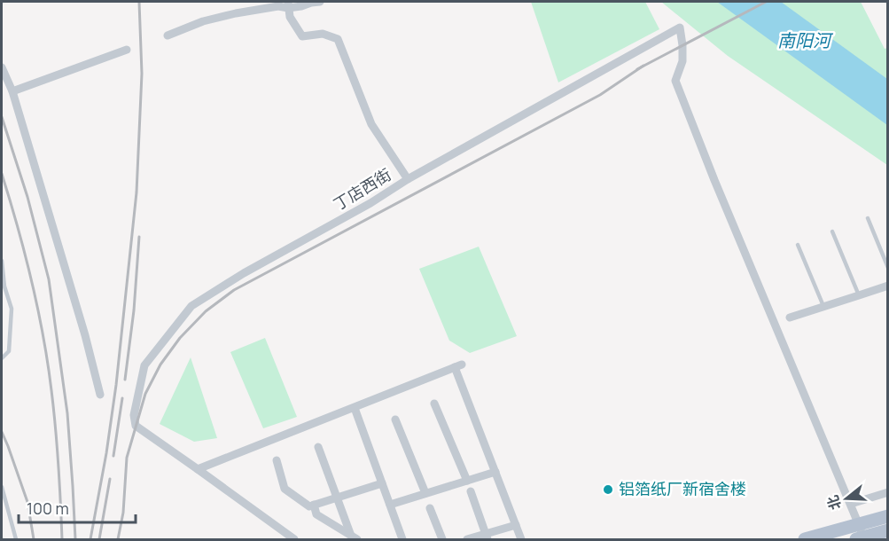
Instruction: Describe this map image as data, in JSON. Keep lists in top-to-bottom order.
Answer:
{
  "streets": {
    "street": ["丁店西街"]
  },
  "water": ["南阳河"],
  "places": ["铝箔纸厂新宿舍楼"],
  "scale_bar": "100 m",
  "north": "left"
}
